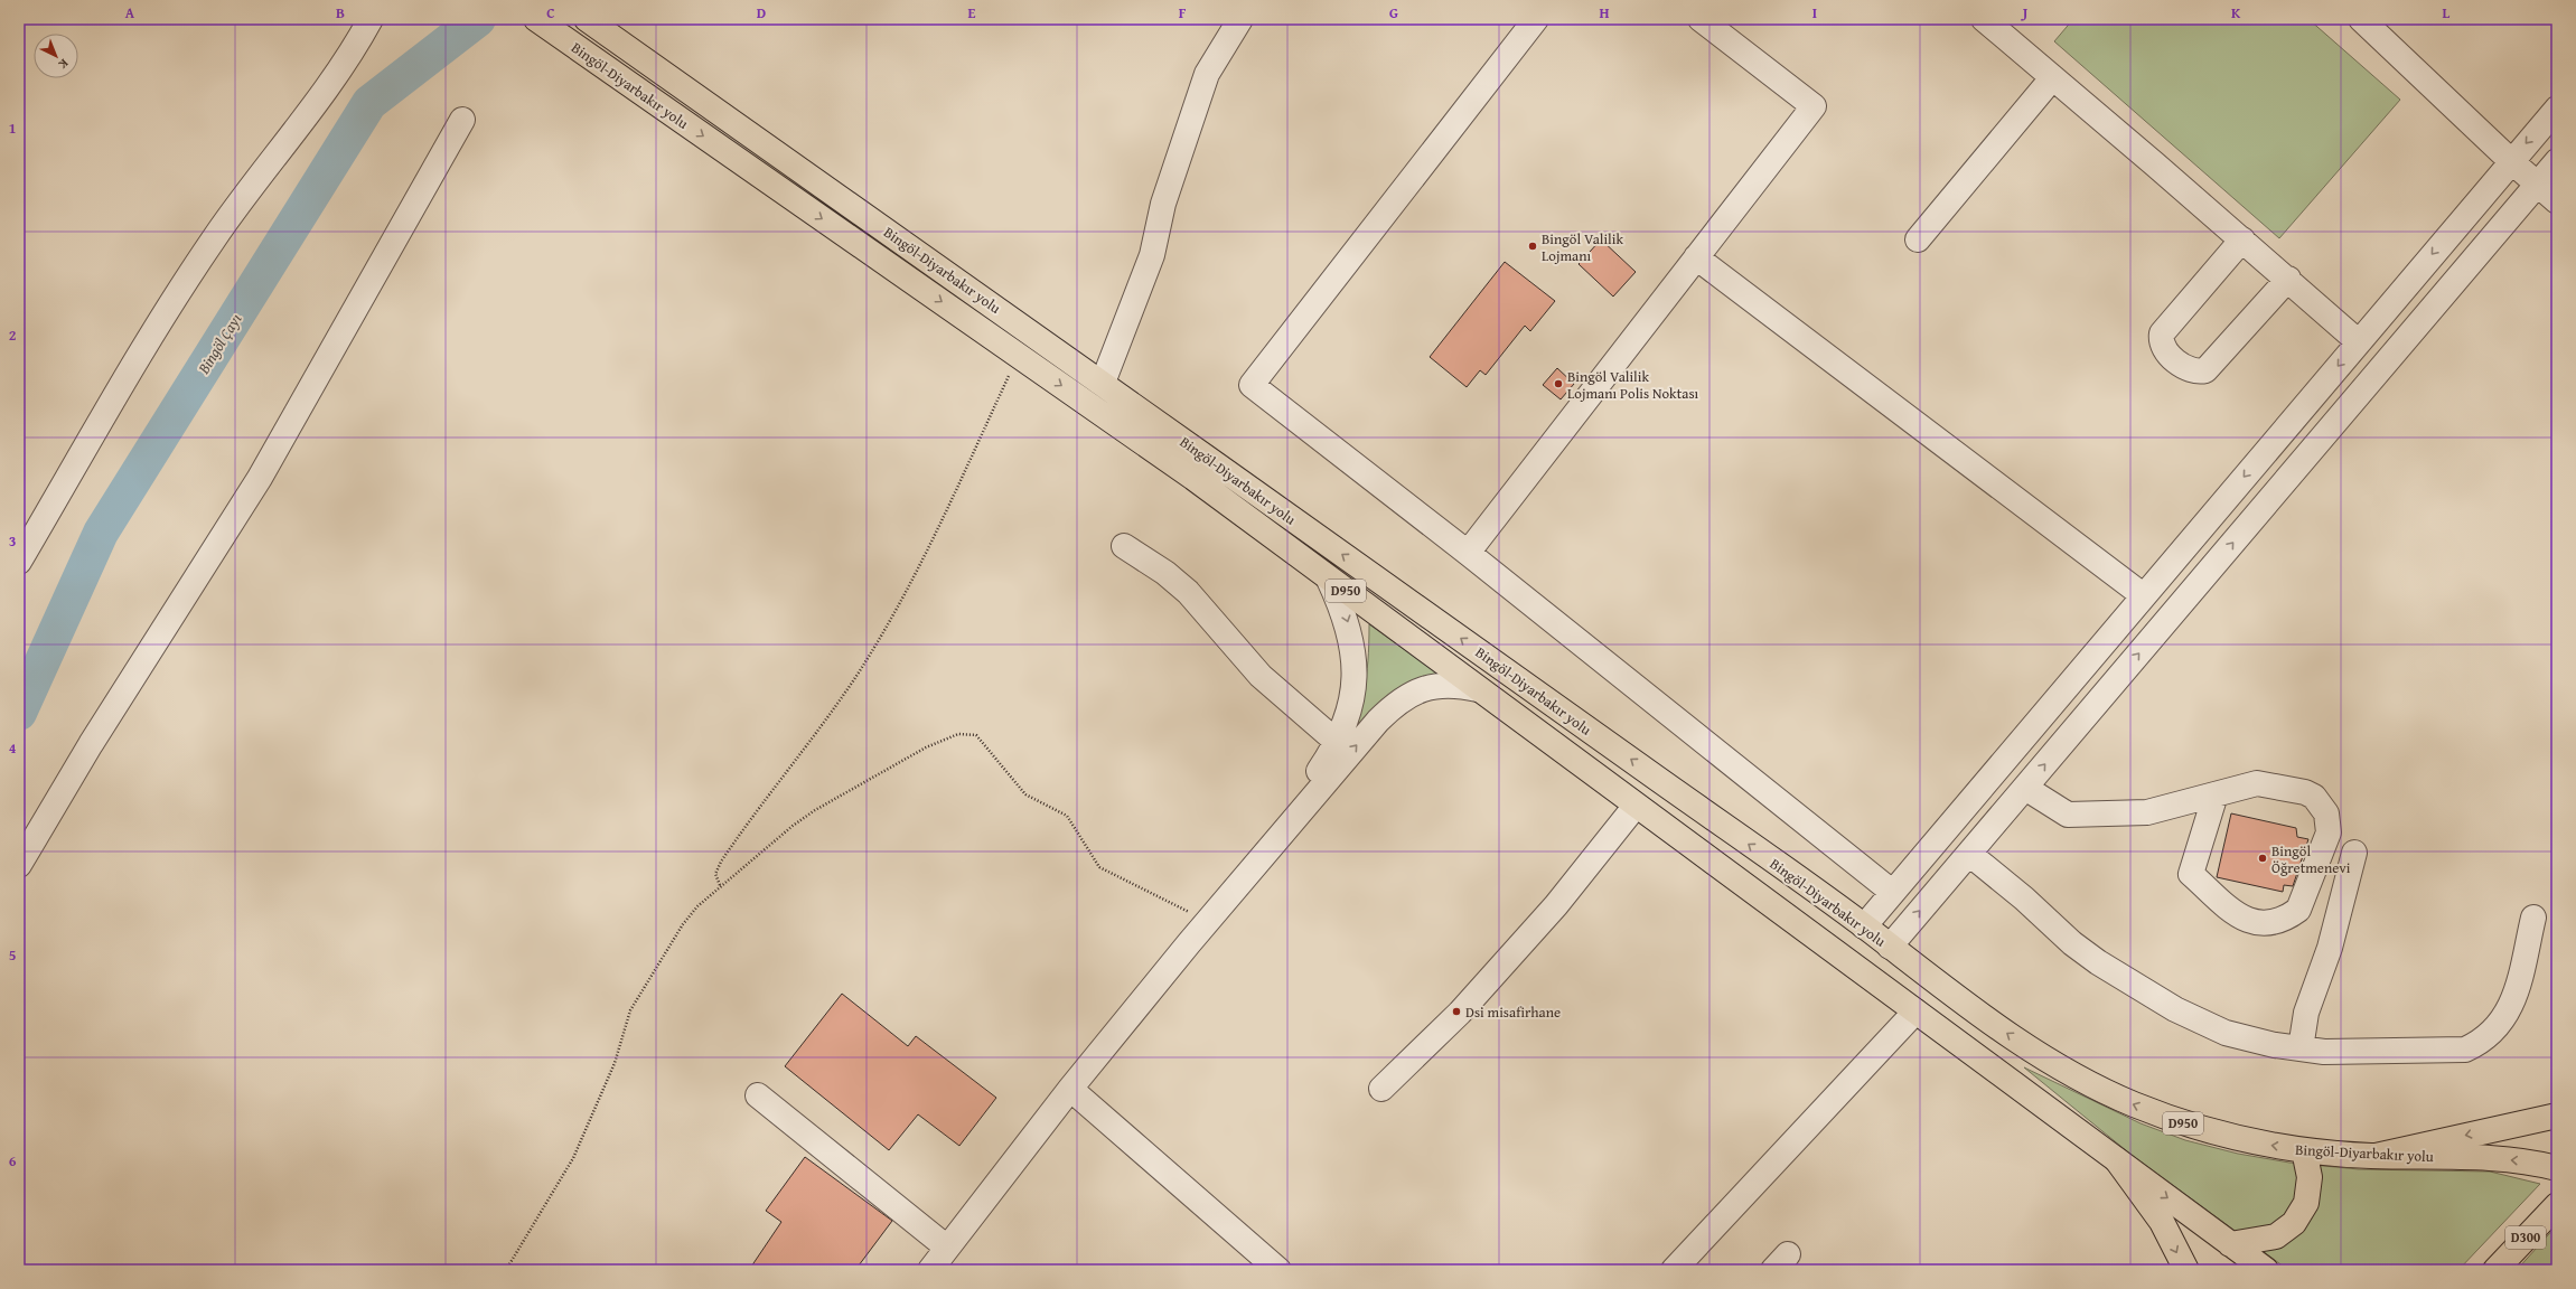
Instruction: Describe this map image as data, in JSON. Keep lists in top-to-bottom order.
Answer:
{
  "streets": {
    "main road": ["Bingöl-Diyarbakır yolu", "D950", "D300"]
  },
  "crossings": [
    ["Bingöl-Diyarbakır yolu", "D950"]
  ],
  "water": ["Bingöl Çayı"],
  "places": [
    "Bingöl Valilik Lojmanı",
    "Bingöl Valilik Lojmanı Polis Noktası",
    "Bingöl Öğretmenevi",
    "Dsi misafirhane"
  ],
  "north": "bottom right",
  "grid": {
    "columns": [
      "A",
      "B",
      "C",
      "D",
      "E",
      "F",
      "G",
      "H",
      "I",
      "J",
      "K",
      "L"
    ],
    "rows": [
      "1",
      "2",
      "3",
      "4",
      "5",
      "6"
    ]
  }
}
